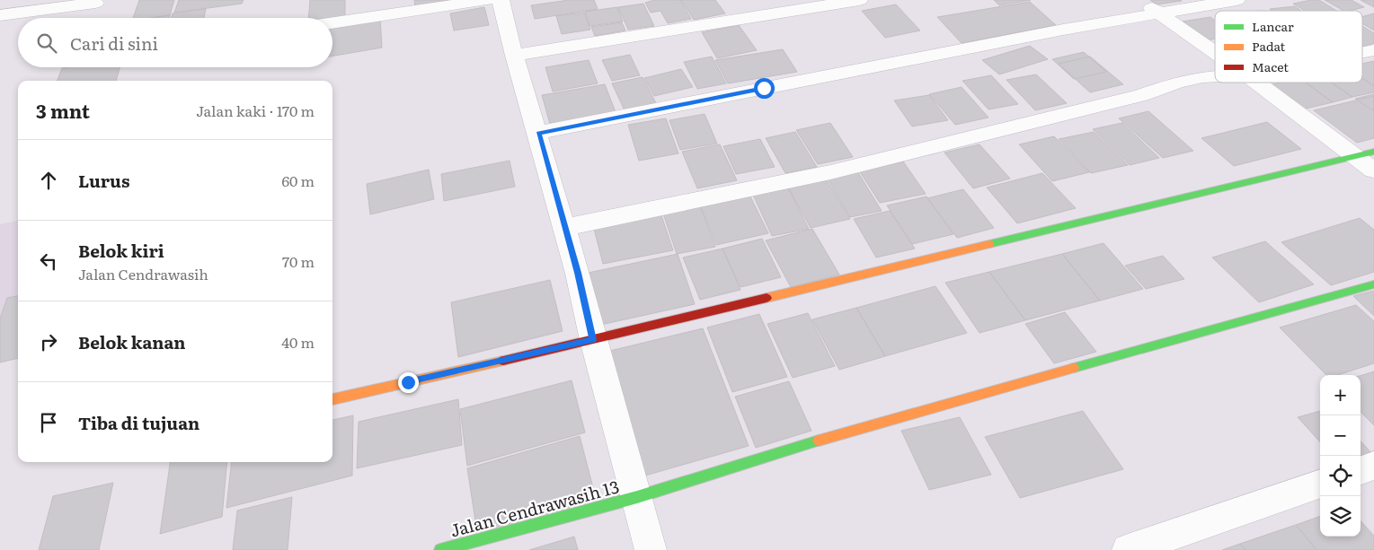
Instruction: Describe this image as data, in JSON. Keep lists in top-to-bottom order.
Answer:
{
  "streets": {
    "street": ["Jalan Cendrawasih 13"]
  },
  "legend": ["Lancar", "Padat", "Macet"],
  "page": {
    "search": "Cari di sini",
    "heading": ["3 mnt", "Jalan kaki · 170 m"],
    "list": [
      ["Lurus", "60 m"],
      ["Belok kiri", "Jalan Cendrawasih", "70 m"],
      ["Belok kanan", "40 m"],
      "Tiba di tujuan"
    ],
    "map_buttons": ["+", "−"]
  }
}
